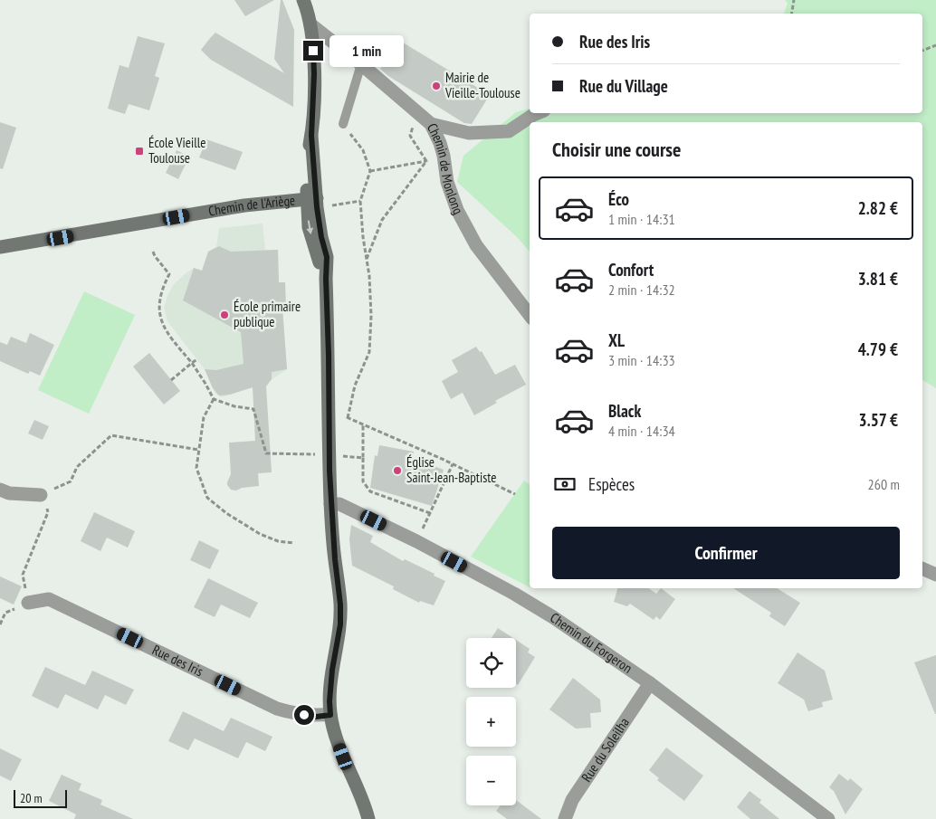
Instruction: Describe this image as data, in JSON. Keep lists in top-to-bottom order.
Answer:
{
  "streets": {
    "street": [
      "Chemin de Monlong",
      "Chemin de l'Ariège",
      "Chemin du Forgeron",
      "Rue des Iris",
      "Rue du Soleilha"
    ]
  },
  "crossings": [
    ["Chemin du Forgeron", "Rue du Soleilha"]
  ],
  "places": {
    "other": ["Mairie de Vieille-Toulouse", "École primaire publique", "Église Saint-Jean-Baptiste"],
    "transit": ["École Vieille Toulouse"]
  },
  "scale_bar": "20 m",
  "page": {
    "banner": ["Rue des Iris", "Rue du Village"],
    "bubble": "1 min",
    "heading": "Choisir une course",
    "list": [
      {
        "name": "Éco",
        "note": "1 min · 14:31",
        "value": "2.82 €"
      },
      {
        "name": "Confort",
        "note": "2 min · 14:32",
        "value": "3.81 €"
      },
      {
        "name": "XL",
        "note": "3 min · 14:33",
        "value": "4.79 €"
      },
      {
        "name": "Black",
        "note": "4 min · 14:34",
        "value": "3.57 €"
      }
    ],
    "pay": ["Espèces", "260 m"],
    "buttons": "Confirmer",
    "map_buttons": ["+", "−"],
    "scale": "20 m"
  }
}
